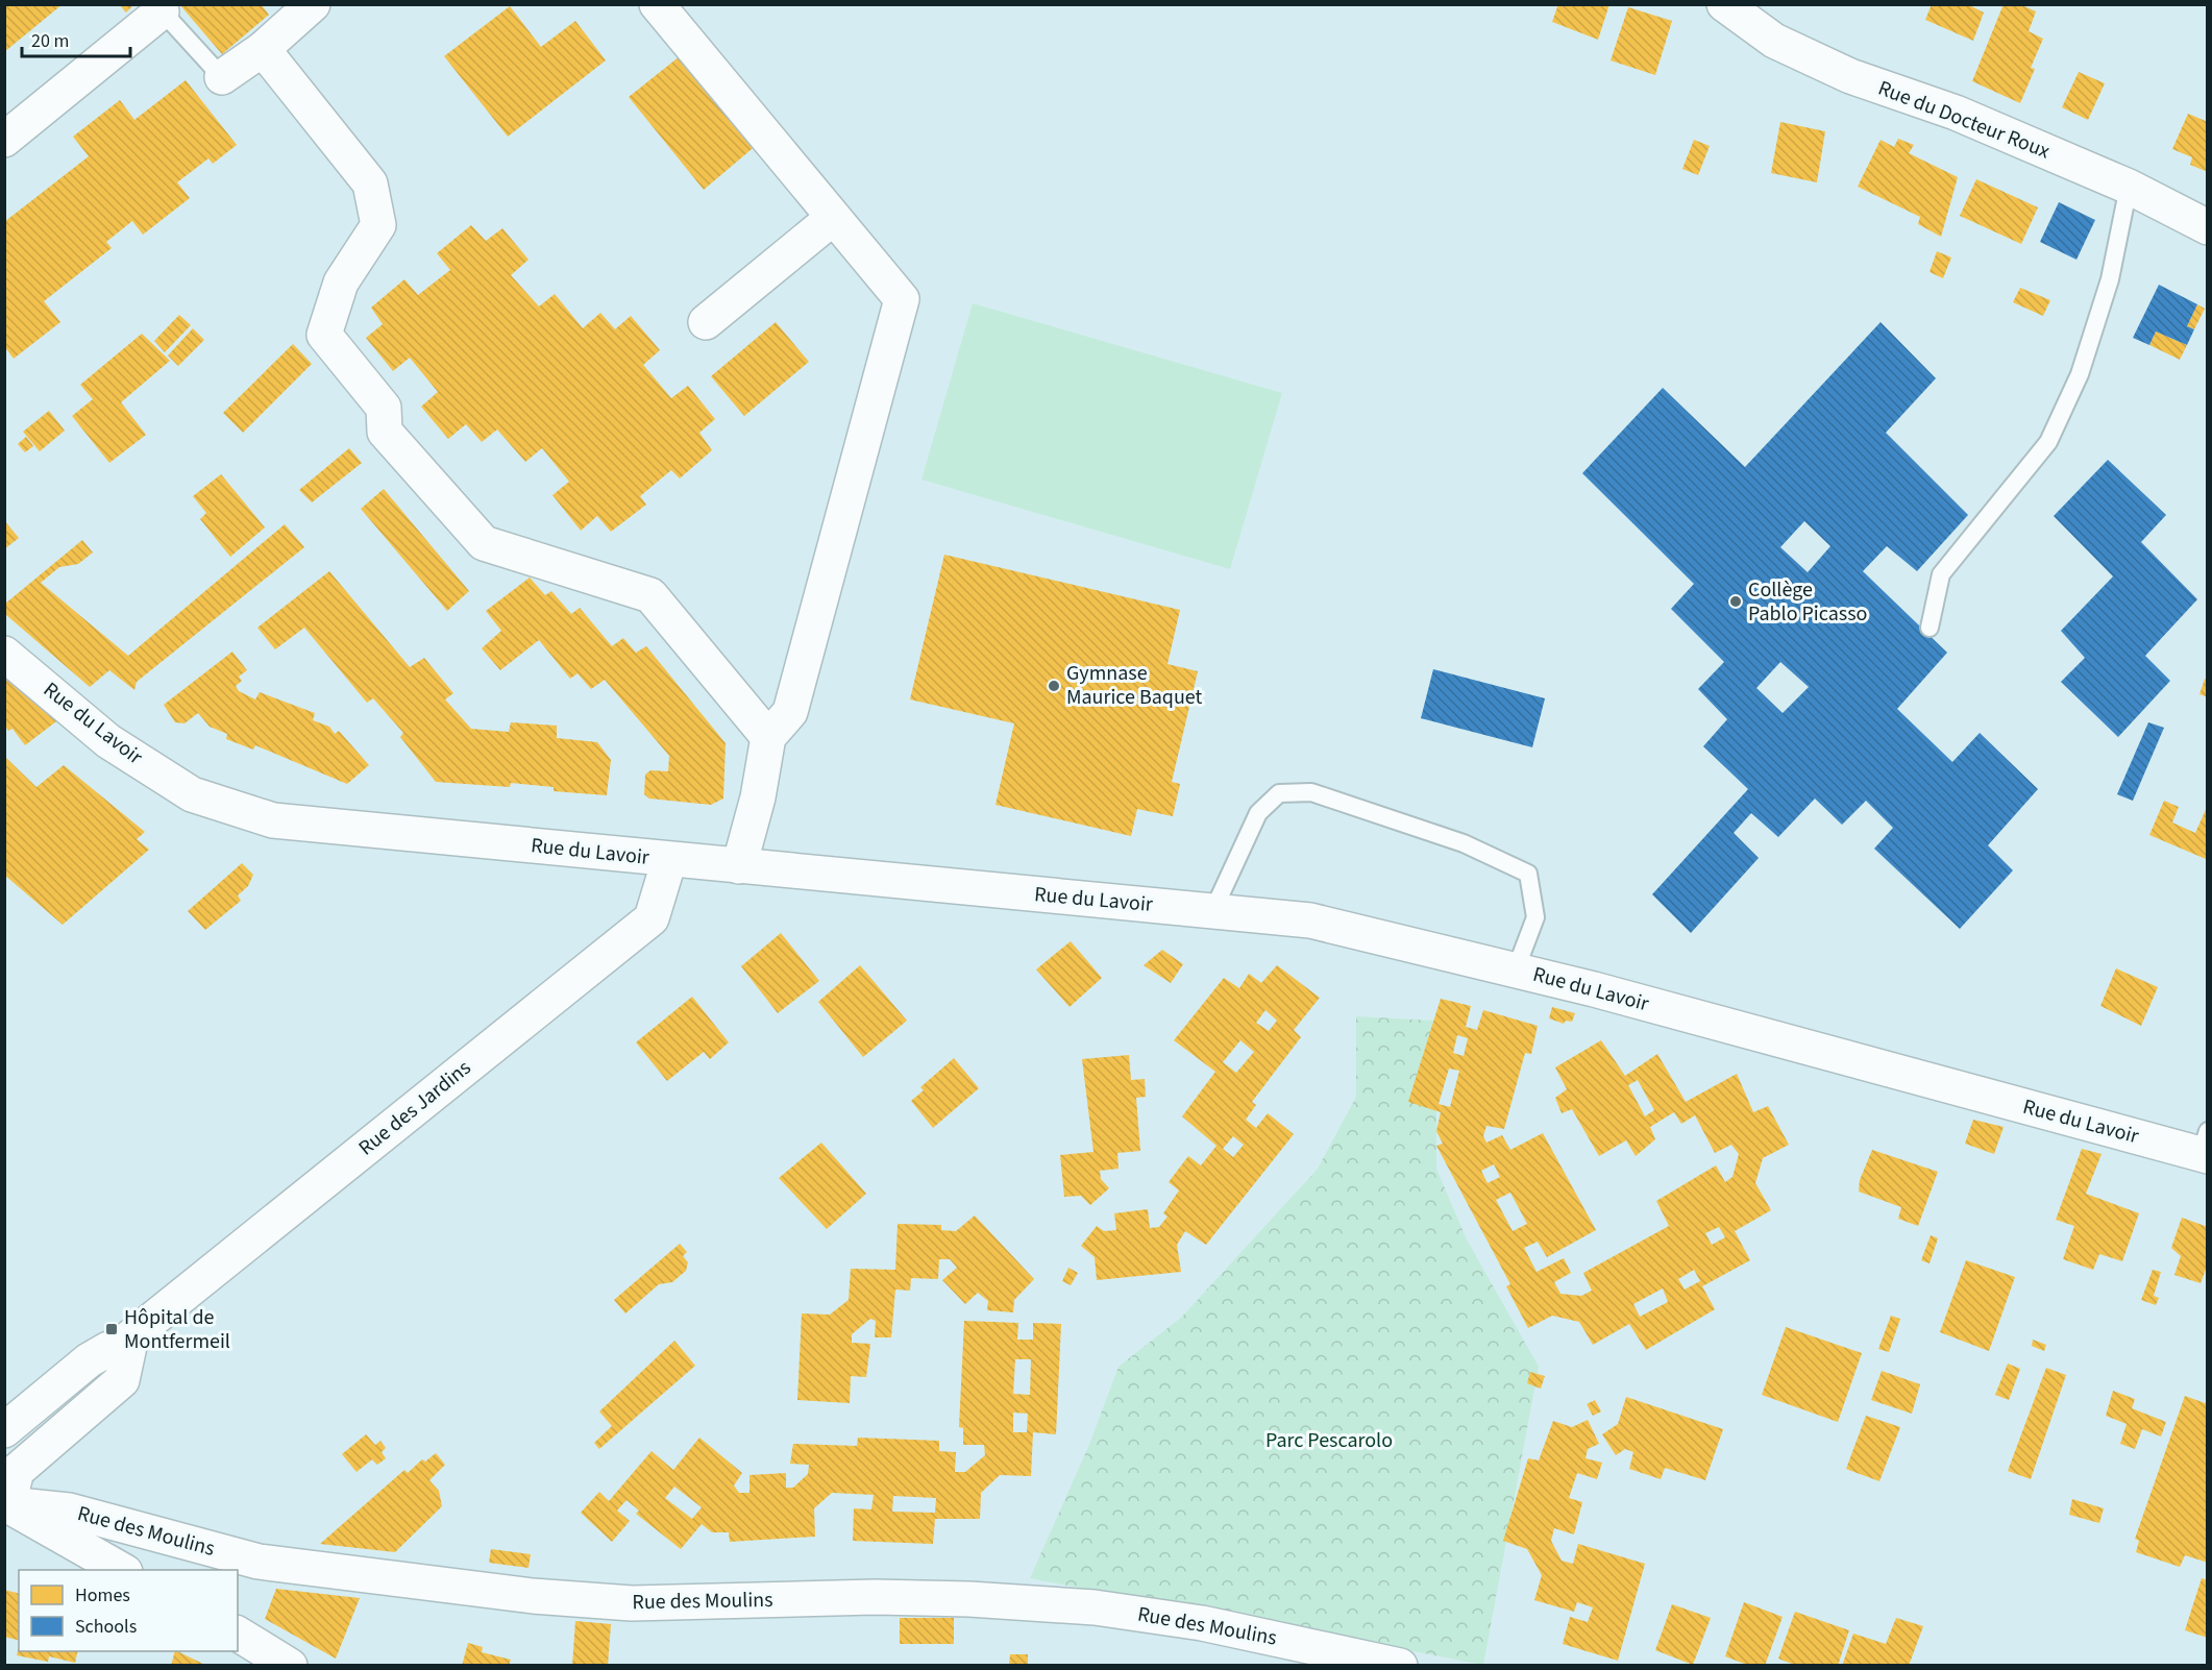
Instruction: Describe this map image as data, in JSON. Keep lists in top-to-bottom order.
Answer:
{
  "streets": {
    "street": [
      "Rue du Docteur Roux",
      "Rue du Lavoir",
      "Rue des Jardins",
      "Rue des Moulins"
    ]
  },
  "crossings": [
    ["Rue du Lavoir", "Rue des Jardins"]
  ],
  "parks": ["Parc Pescarolo"],
  "places": {
    "other": ["Collège Pablo Picasso", "Gymnase Maurice Baquet"],
    "transit": ["Hôpital de Montfermeil"]
  },
  "legend": ["Homes", "Schools"],
  "scale_bar": "20 m"
}
